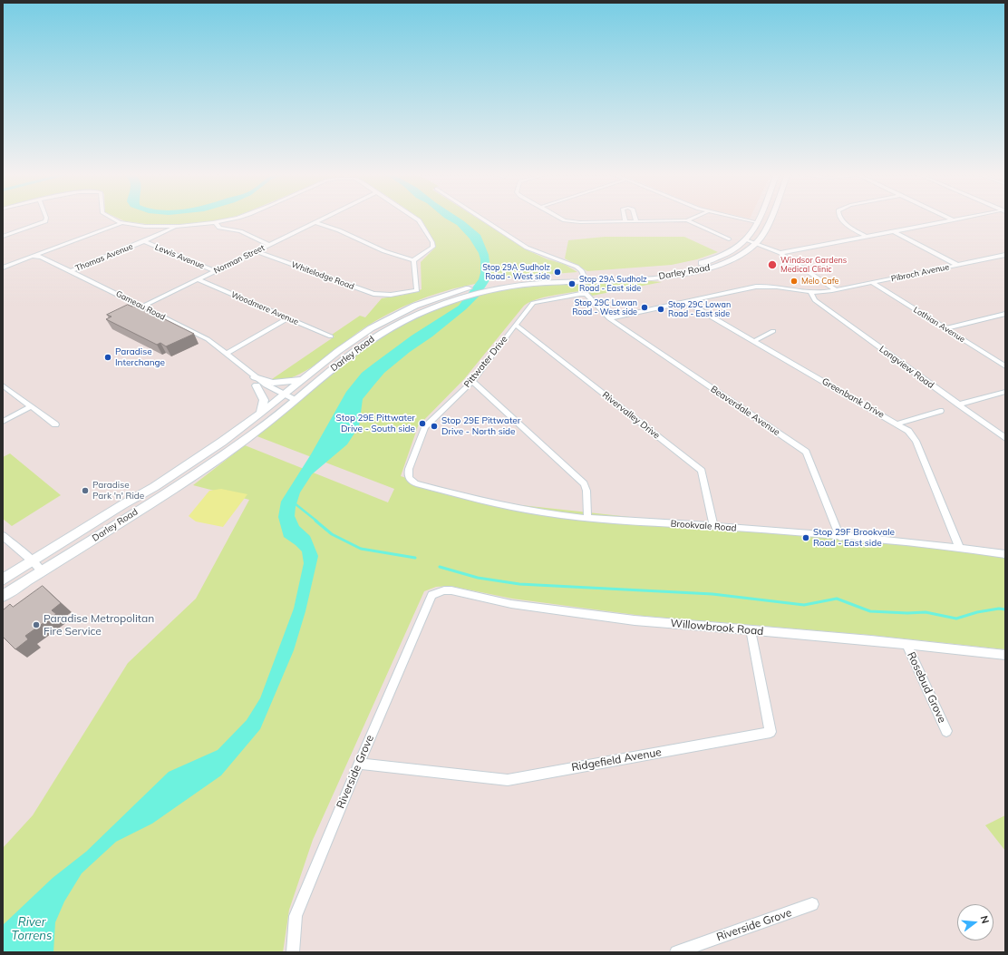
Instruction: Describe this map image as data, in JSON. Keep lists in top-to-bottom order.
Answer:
{
  "streets": {
    "main road": ["Darley Road"],
    "street": [
      "Lewis Avenue",
      "Thomas Avenue",
      "Norman Street",
      "Pibroch Avenue",
      "Whitelodge Road",
      "Gameau Road",
      "Woodmere Avenue",
      "Lothian Avenue",
      "Pittwater Drive",
      "Longview Road",
      "Greenbank Drive",
      "Beaverdale Avenue",
      "Rivervalley Drive",
      "Brookvale Road",
      "Willowbrook Road",
      "Rosebud Grove",
      "Ridgefield Avenue",
      "Riverside Grove"
    ]
  },
  "crossings": [
    ["Lewis Avenue", "Thomas Avenue"],
    ["Lewis Avenue", "Norman Street"],
    ["Thomas Avenue", "Gameau Road"],
    ["Norman Street", "Whitelodge Road"],
    ["Norman Street", "Gameau Road"],
    ["Norman Street", "Woodmere Avenue"],
    ["Darley Road", "Gameau Road"],
    ["Pibroch Avenue", "Lothian Avenue"],
    ["Pibroch Avenue", "Longview Road"],
    ["Pibroch Avenue", "Greenbank Drive"],
    ["Pibroch Avenue", "Beaverdale Avenue"],
    ["Pittwater Drive", "Beaverdale Avenue"],
    ["Pittwater Drive", "Rivervalley Drive"],
    ["Pittwater Drive", "Brookvale Road"],
    ["Greenbank Drive", "Brookvale Road"],
    ["Beaverdale Avenue", "Brookvale Road"],
    ["Rivervalley Drive", "Brookvale Road"],
    ["Willowbrook Road", "Rosebud Grove"],
    ["Willowbrook Road", "Ridgefield Avenue"],
    ["Willowbrook Road", "Riverside Grove"],
    ["Ridgefield Avenue", "Riverside Grove"]
  ],
  "water": ["River Torrens"],
  "places": [
    "Windsor Gardens Medical Clinic",
    "Stop 29A Sudholz Road - West side",
    "Melo Cafe",
    "Stop 29A Sudholz Road - East side",
    "Stop 29C Lowan Road - West side",
    "Stop 29C Lowan Road - East side",
    "Paradise Interchange",
    "Stop 29E Pittwater Drive - South side",
    "Stop 29E Pittwater Drive - North side",
    "Paradise Park 'n' Ride",
    "Stop 29F Brookvale Road - East side",
    "Paradise Metropolitan Fire Service"
  ],
  "north": "right"
}
